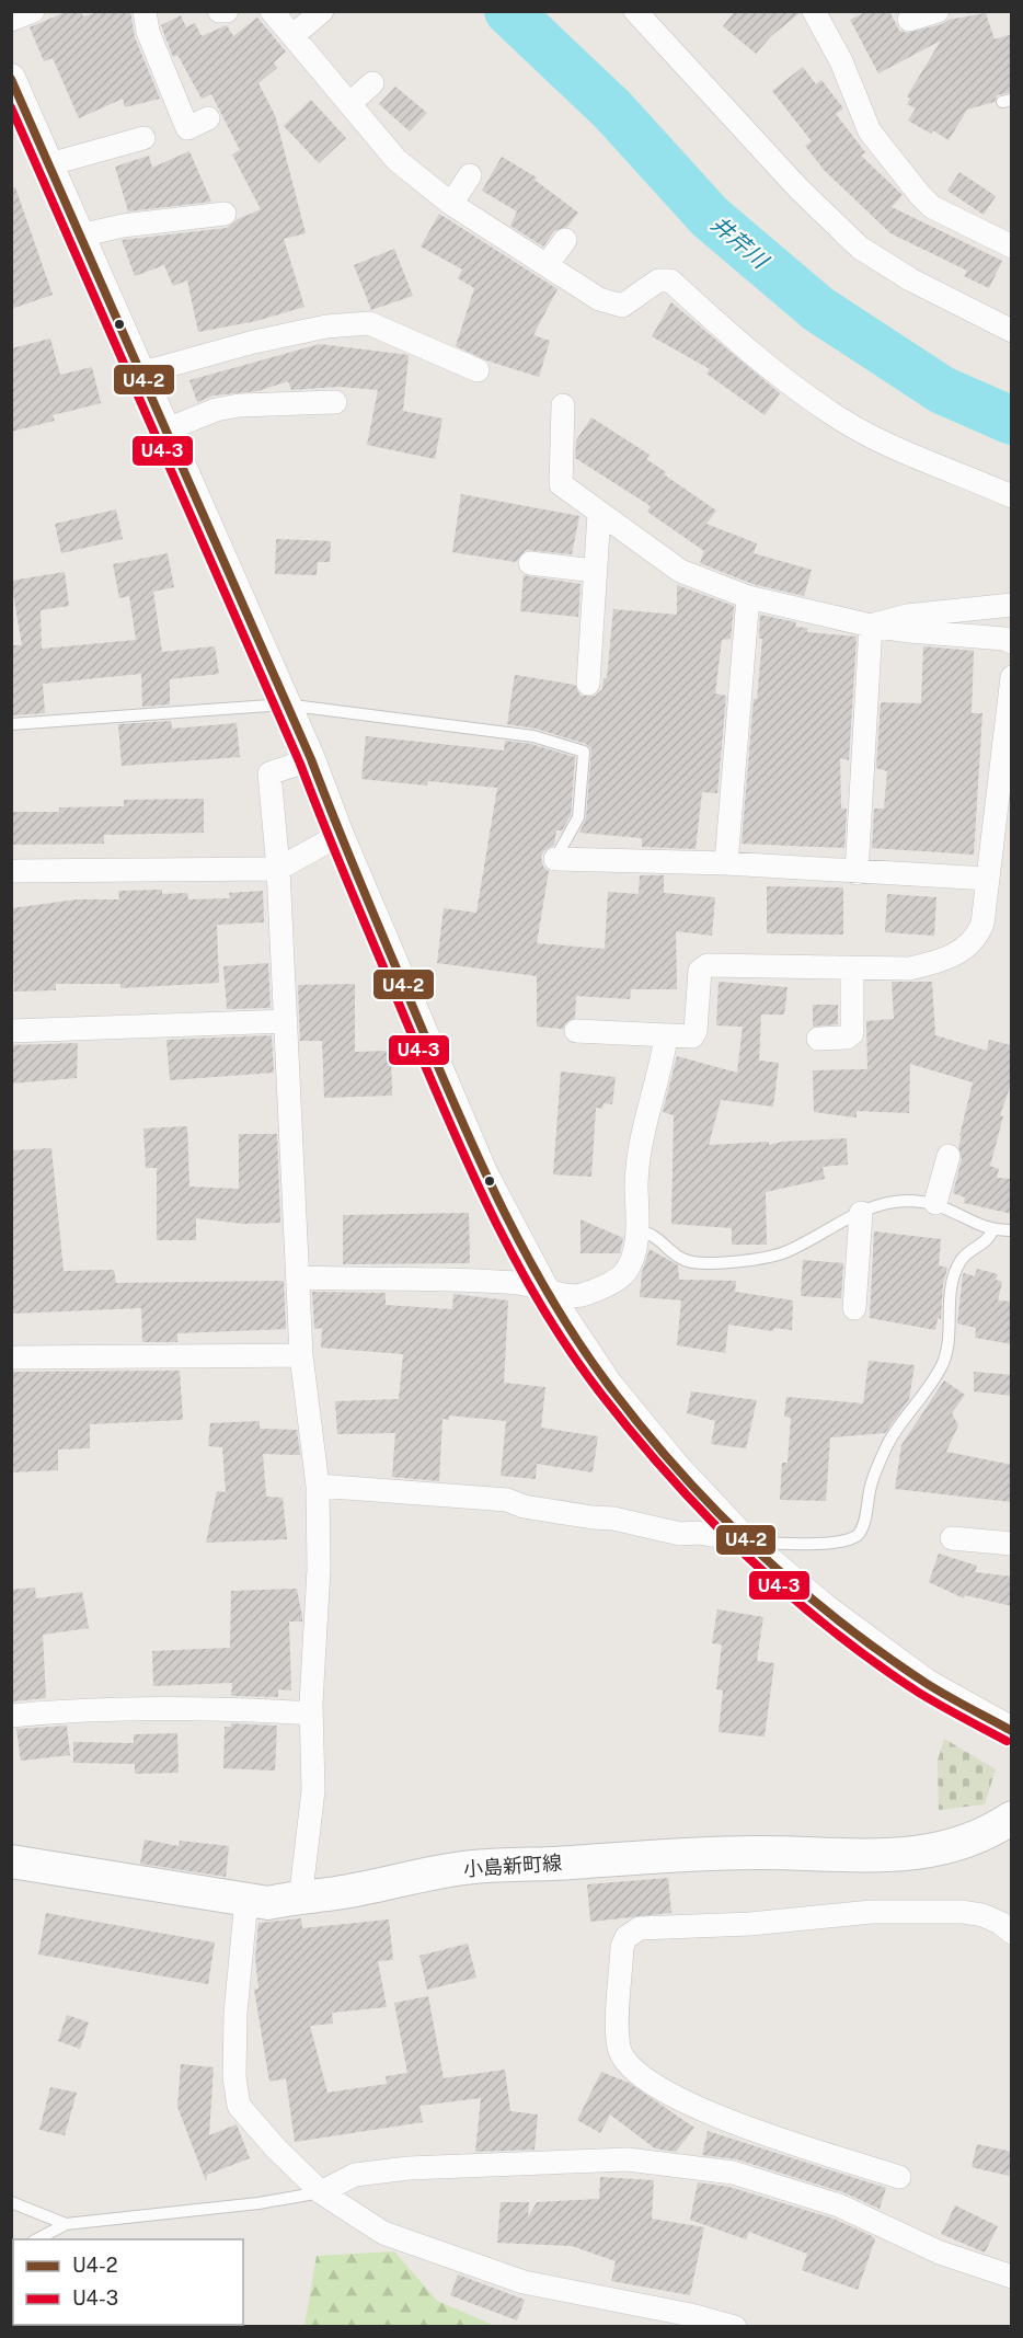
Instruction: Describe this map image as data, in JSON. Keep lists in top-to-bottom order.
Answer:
{
  "streets": {
    "main road": ["小島新町線"]
  },
  "water": ["井芹川"],
  "lines": ["transit line U4-2", "transit line U4-3"],
  "legend": ["U4-2", "U4-3"]
}
